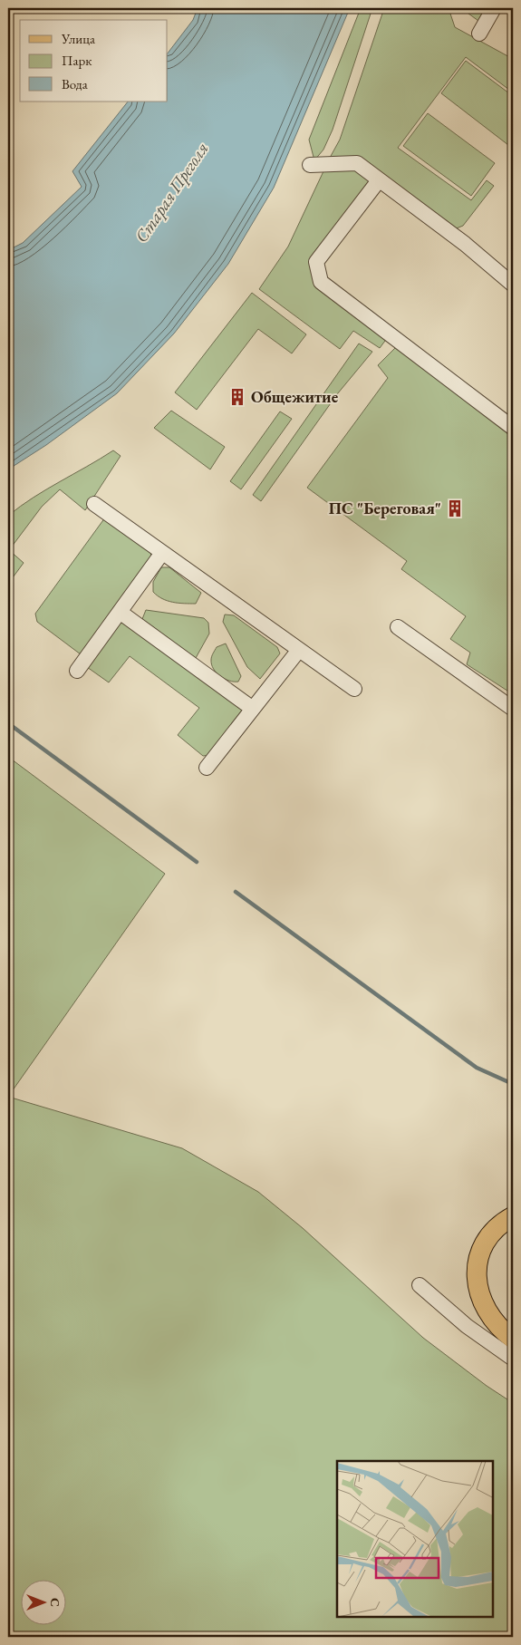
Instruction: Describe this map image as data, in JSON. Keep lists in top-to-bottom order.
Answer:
{
  "water": ["Старая Преголя"],
  "places": {
    "building": ["Общежитие", "ПС \"Береговая\""]
  },
  "legend": ["Улица", "Парк", "Вода"],
  "north": "right"
}
